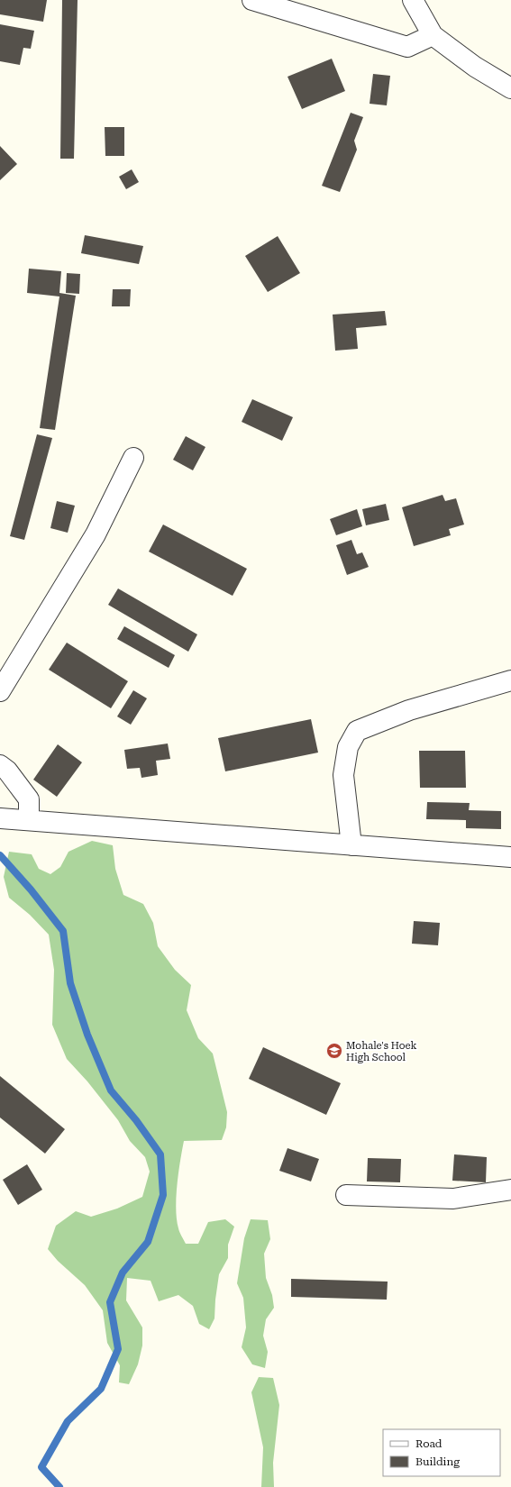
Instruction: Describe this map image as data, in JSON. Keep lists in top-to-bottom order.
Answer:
{
  "places": {
    "school or university": ["Mohale's Hoek High School"]
  },
  "legend": ["Road", "Building"]
}
